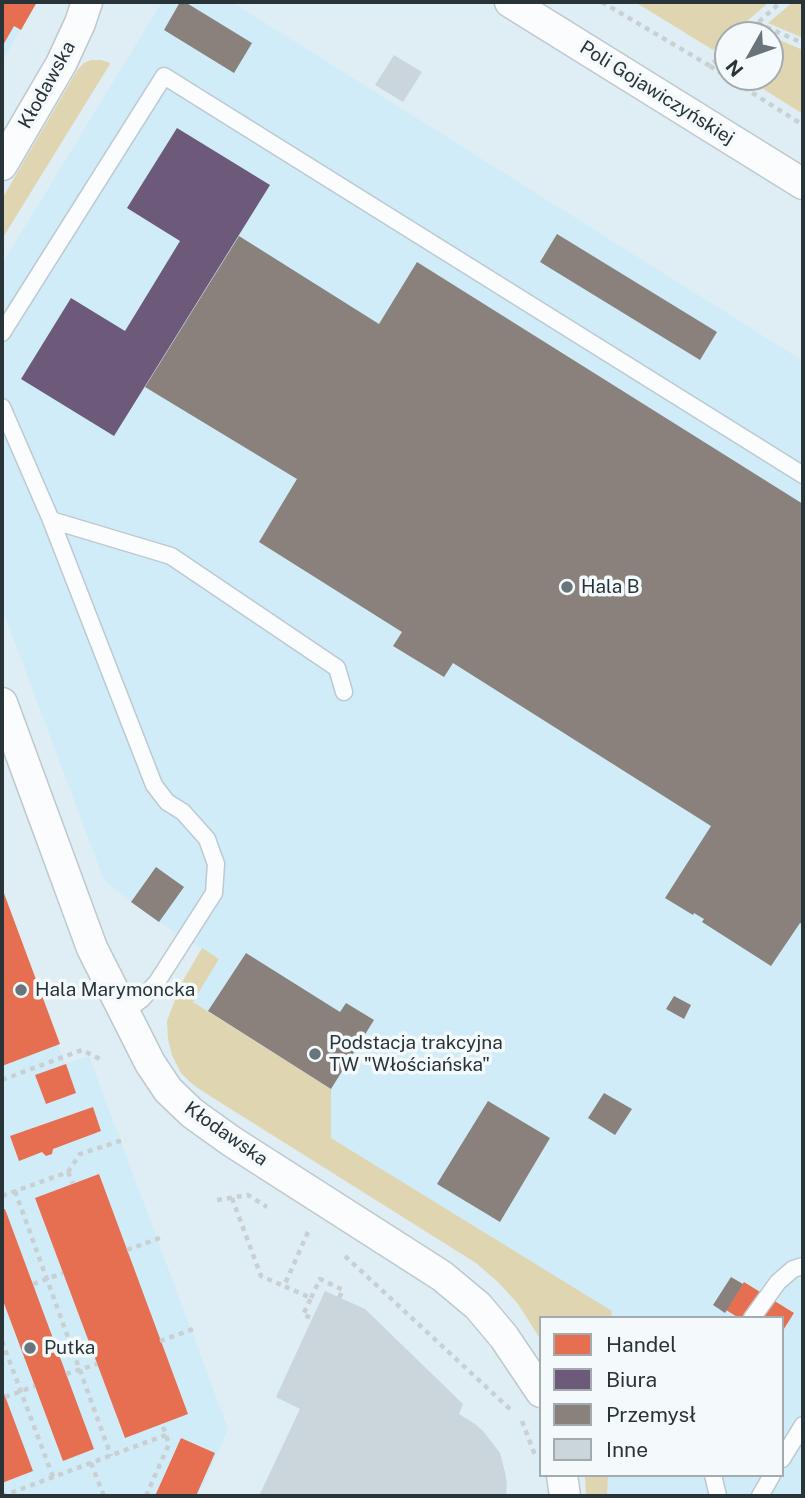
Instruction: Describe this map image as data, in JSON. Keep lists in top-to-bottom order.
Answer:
{
  "streets": {
    "street": ["Kłodawska", "Poli Gojawiczyńskiej"]
  },
  "places": [
    "Hala B",
    "Hala Marymoncka",
    "Podstacja trakcyjna TW \"Włościańska\"",
    "Putka"
  ],
  "legend": [
    "Handel",
    "Biura",
    "Przemysł",
    "Inne"
  ],
  "north": "bottom left"
}
